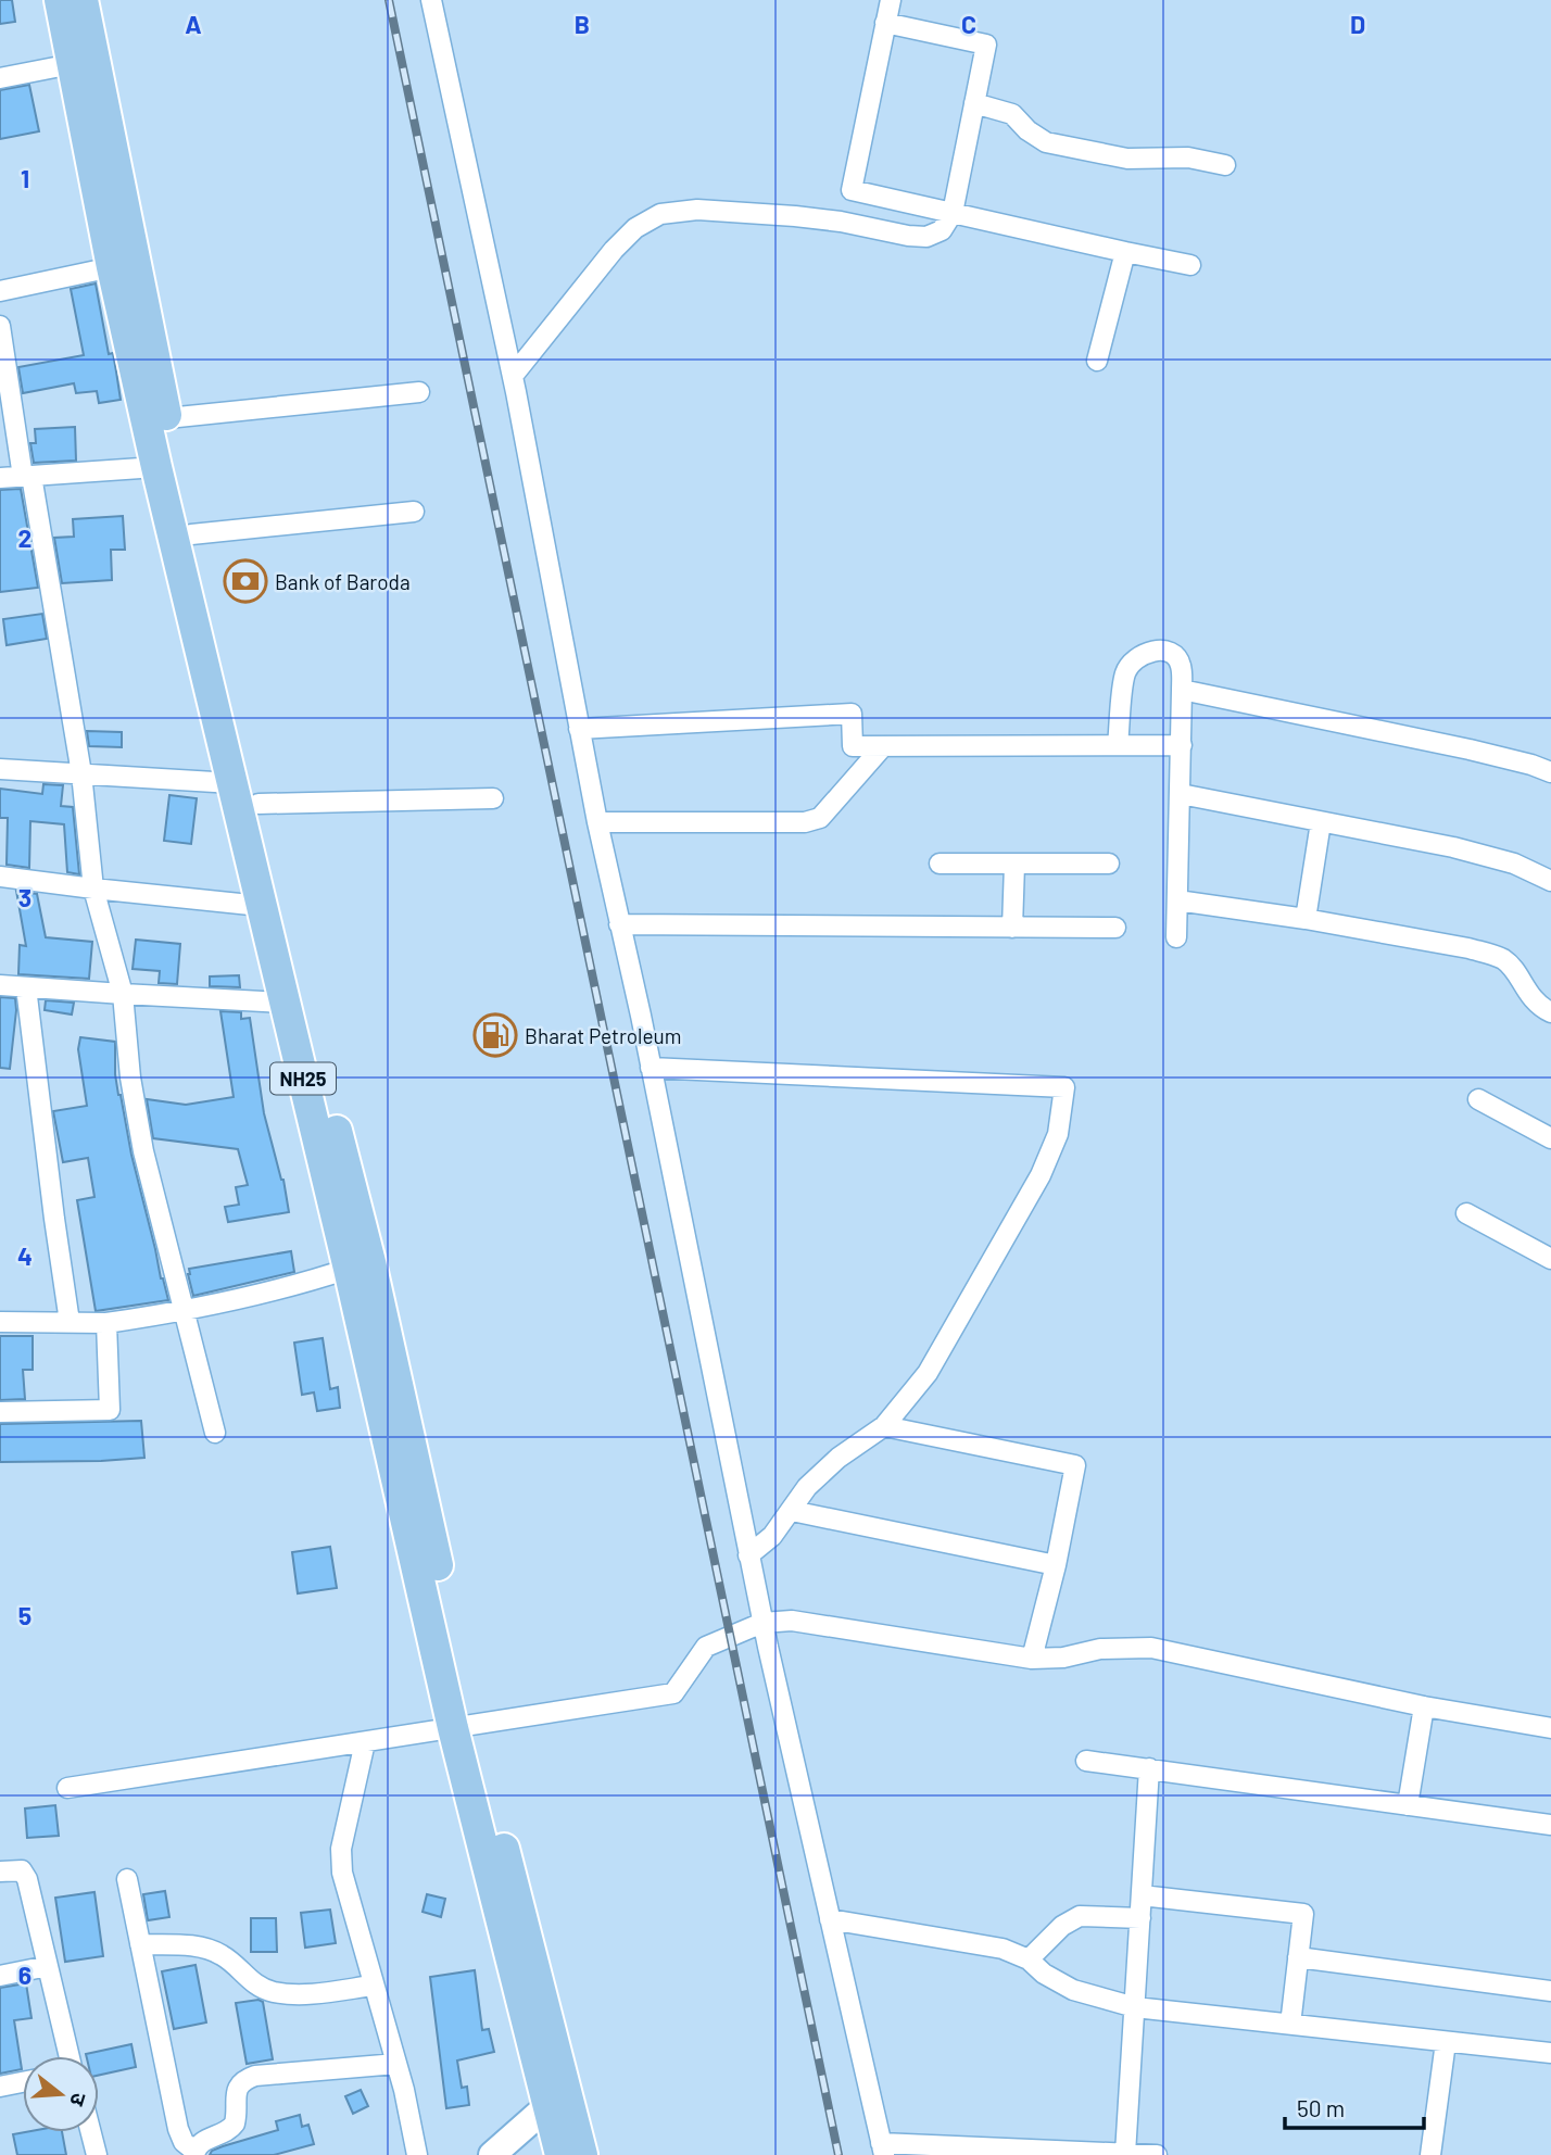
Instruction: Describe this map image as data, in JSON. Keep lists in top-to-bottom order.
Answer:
{
  "streets": {
    "main road": ["NH25"]
  },
  "places": {
    "bank": ["Bank of Baroda"],
    "fuel station": ["Bharat Petroleum"]
  },
  "scale_bar": "50 m",
  "north": "right",
  "grid": {
    "columns": [
      "A",
      "B",
      "C",
      "D"
    ],
    "rows": [
      "1",
      "2",
      "3",
      "4",
      "5",
      "6"
    ]
  }
}
